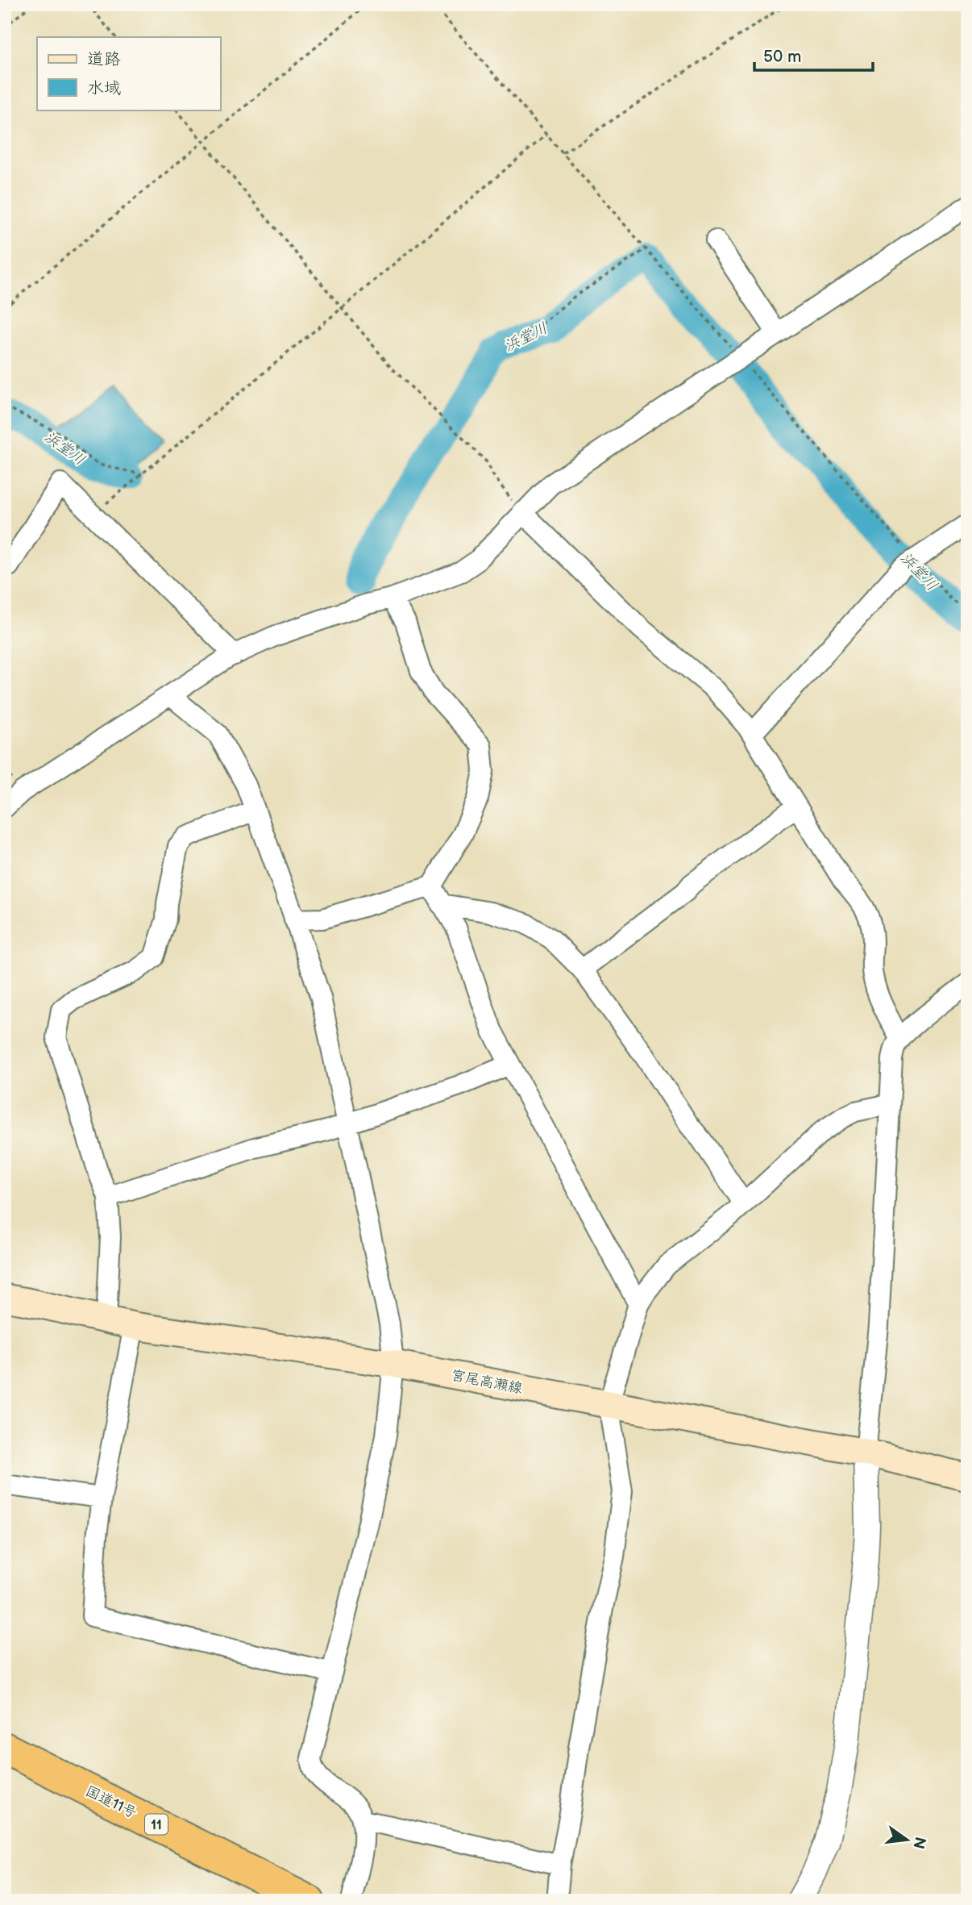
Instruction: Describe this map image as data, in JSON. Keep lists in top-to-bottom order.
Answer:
{
  "streets": {
    "highway": ["国道11号", "11"],
    "main road": ["宮尾高瀬線"]
  },
  "water": ["浜堂川"],
  "legend": ["道路", "水域"],
  "scale_bar": "50 m",
  "north": "right"
}
